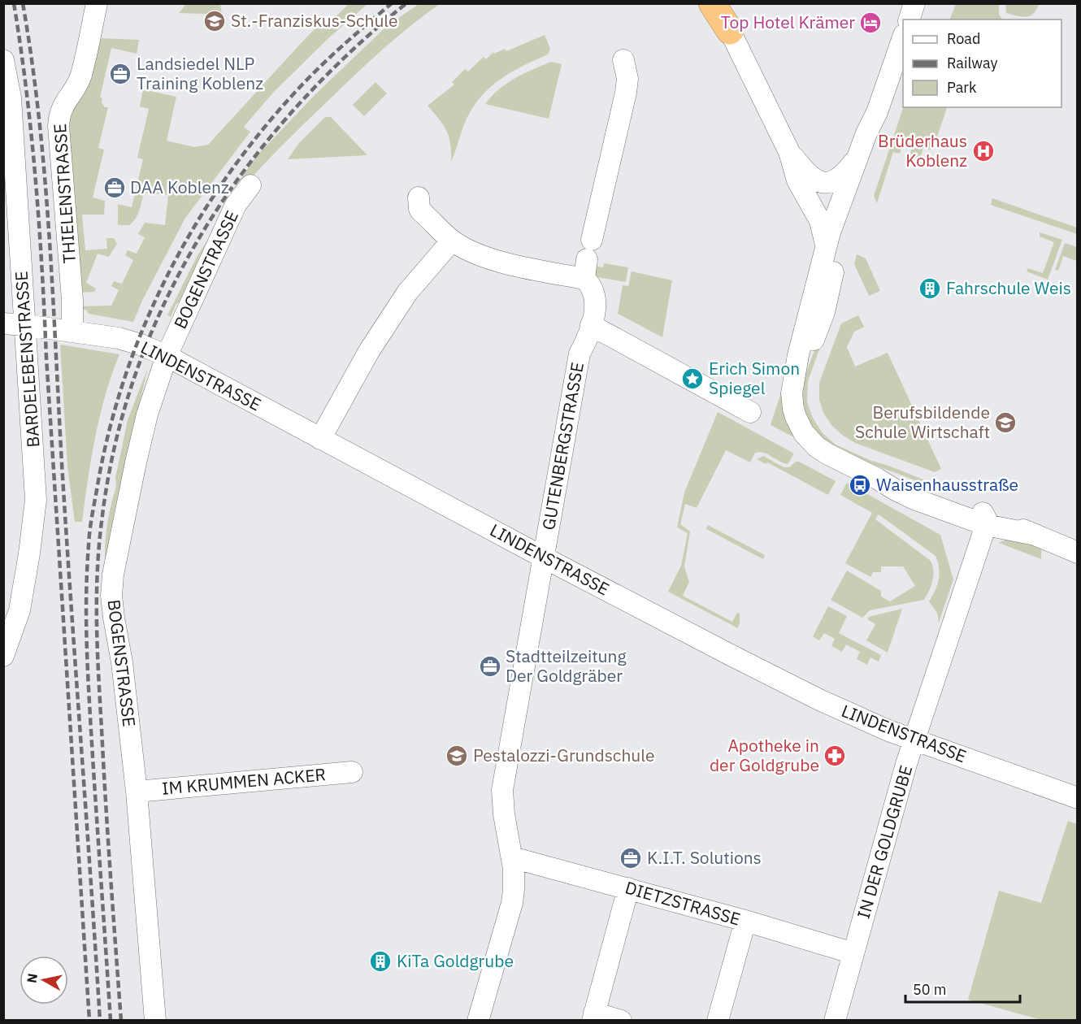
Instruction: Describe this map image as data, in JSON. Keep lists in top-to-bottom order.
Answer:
{
  "streets": {
    "street": [
      "THIELENSTRASSE",
      "BOGENSTRASSE",
      "BARDELEBENSTRASSE",
      "LINDENSTRASSE",
      "GUTENBERGSTRASSE",
      "IM KRUMMEN ACKER",
      "IN DER GOLDGRUBE",
      "DIETZSTRASSE"
    ]
  },
  "crossings": [
    ["THIELENSTRASSE", "LINDENSTRASSE"],
    ["BOGENSTRASSE", "LINDENSTRASSE"],
    ["BOGENSTRASSE", "IM KRUMMEN ACKER"],
    ["BARDELEBENSTRASSE", "LINDENSTRASSE"],
    ["LINDENSTRASSE", "GUTENBERGSTRASSE"],
    ["LINDENSTRASSE", "IN DER GOLDGRUBE"],
    ["GUTENBERGSTRASSE", "DIETZSTRASSE"],
    ["IN DER GOLDGRUBE", "DIETZSTRASSE"]
  ],
  "places": {
    "school or university": ["St.-Franziskus-Schule", "Berufsbildende Schule Wirtschaft", "Pestalozzi-Grundschule"],
    "hotel": ["Top Hotel Krämer"],
    "office": [
      "Landsiedel NLP Training Koblenz",
      "DAA Koblenz",
      "Stadtteilzeitung Der Goldgräber",
      "K.I.T. Solutions"
    ],
    "hospital": ["Brüderhaus Koblenz"],
    "building": ["Fahrschule Weis", "KiTa Goldgrube"],
    "place": ["Erich Simon Spiegel"],
    "bus stop": ["Waisenhausstraße"],
    "pharmacy": ["Apotheke in der Goldgrube"]
  },
  "legend": ["Road", "Railway", "Park"],
  "scale_bar": "50 m",
  "north": "left"
}
